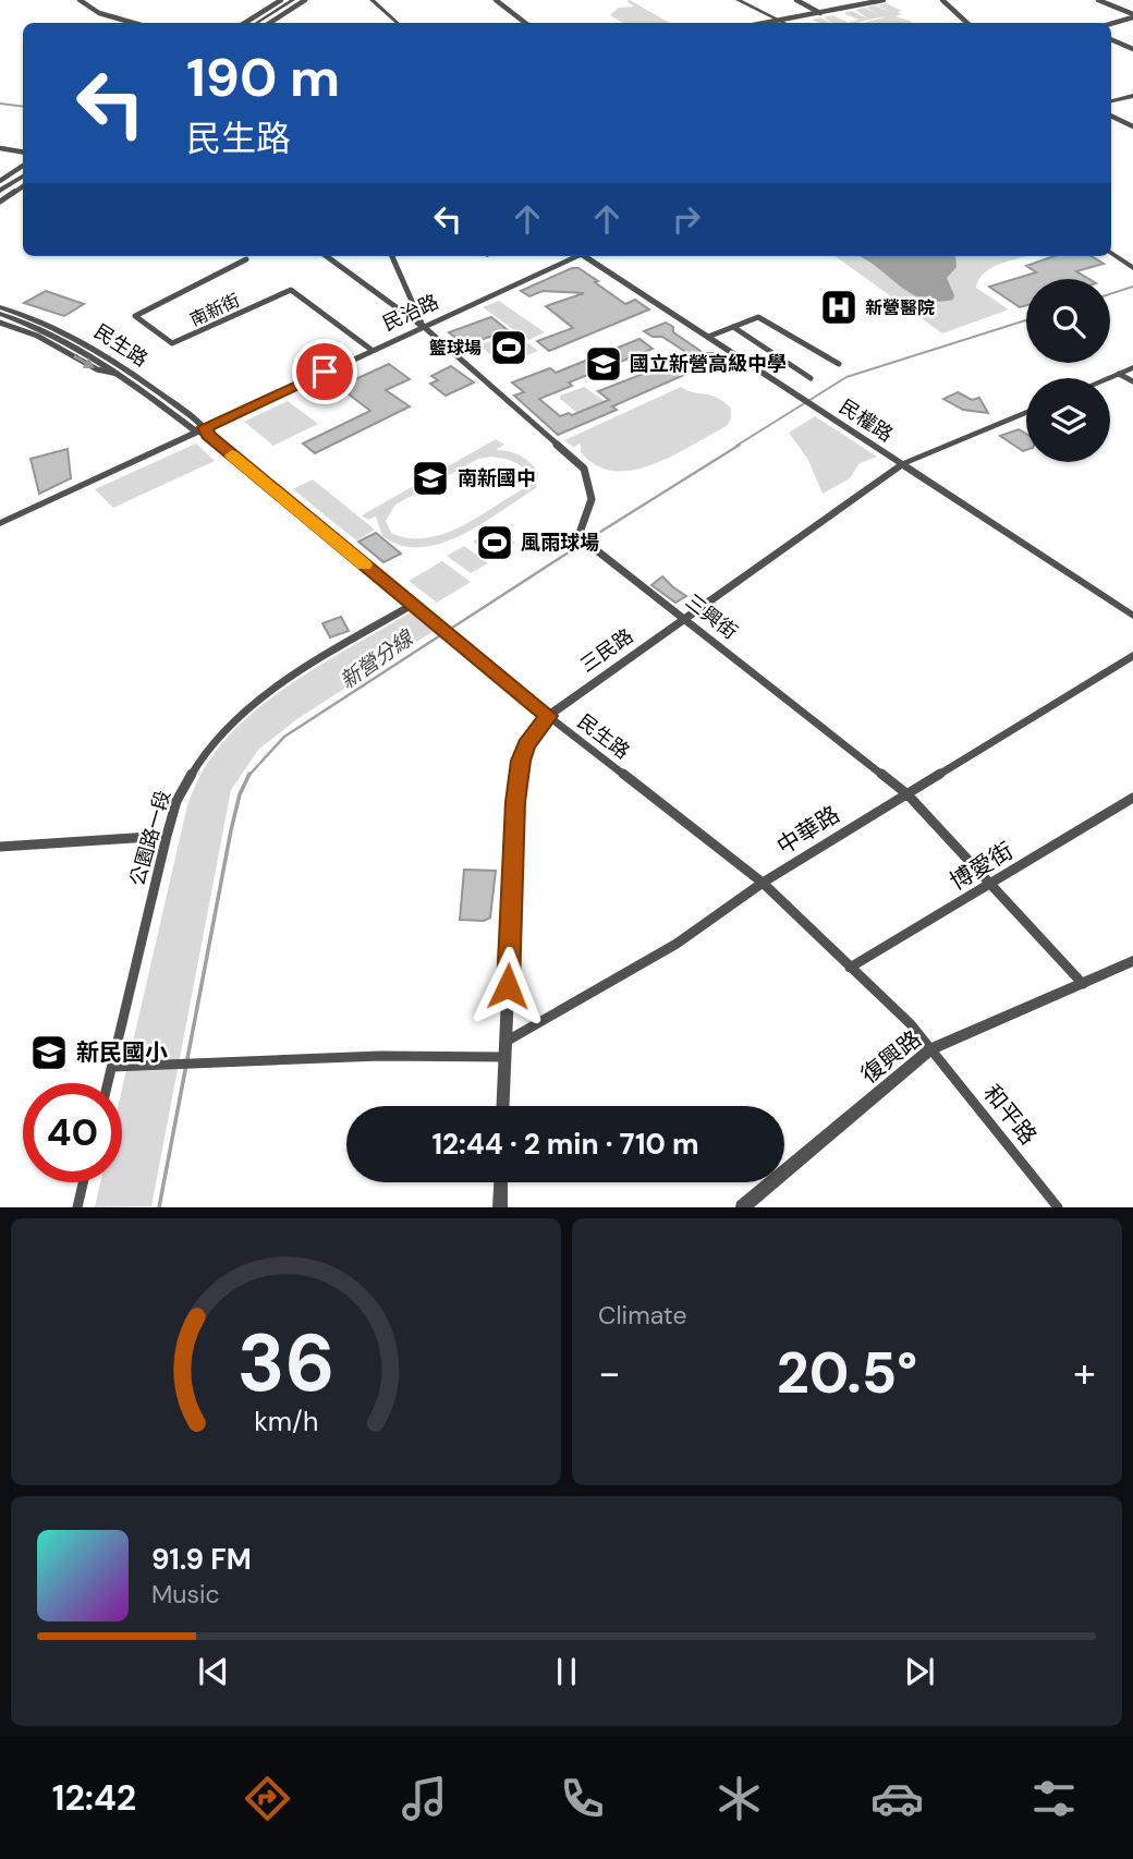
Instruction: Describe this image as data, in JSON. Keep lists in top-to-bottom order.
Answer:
{
  "streets": {
    "street": [
      "南新街",
      "民治路",
      "民生路",
      "民權路",
      "三興街",
      "三民路",
      "中華路",
      "公園路一段",
      "博愛街",
      "復興路",
      "和平路"
    ]
  },
  "crossings": [
    ["南新街", "民治路"],
    ["民治路", "民生路"],
    ["民治路", "三興街"],
    ["民生路", "三民路"],
    ["民生路", "中華路"],
    ["民生路", "公園路一段"],
    ["民生路", "博愛街"],
    ["民生路", "復興路"],
    ["民生路", "和平路"],
    ["民權路", "三民路"],
    ["三興街", "三民路"],
    ["三興街", "中華路"],
    ["三興街", "博愛街"],
    ["三興街", "復興路"],
    ["三民路", "中華路"],
    ["復興路", "和平路"]
  ],
  "water": ["新營分線"],
  "places": {
    "hospital": ["新營醫院"],
    "sports": ["籃球場", "風雨球場"],
    "school or university": ["國立新營高級中學", "南新國中", "新民國小"]
  },
  "page": {
    "turn": ["190 m", "民生路"],
    "limit": "40",
    "trip": "12:44 · 2 min · 710 m",
    "tile": "Climate",
    "heat": ["−", "20.5°", "+"],
    "song": ["91.9 FM", "Music"],
    "tabs": "12:42",
    "gauge": ["36", "km/h"]
  }
}
